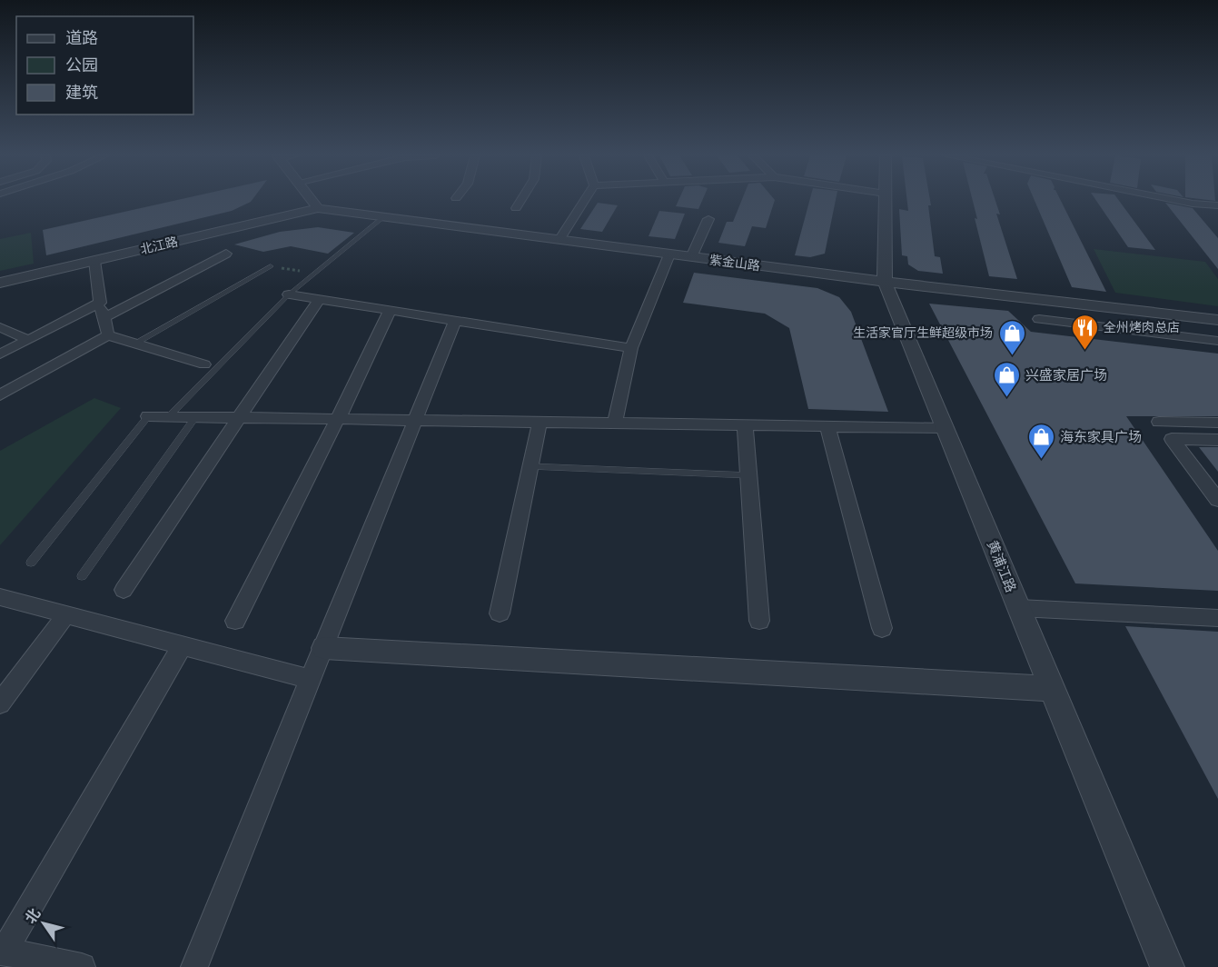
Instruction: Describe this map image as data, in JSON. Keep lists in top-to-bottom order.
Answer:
{
  "streets": {
    "street": ["北江路", "紫金山路", "黄浦江路"]
  },
  "crossings": [
    ["北江路", "紫金山路"],
    ["紫金山路", "黄浦江路"]
  ],
  "places": {
    "restaurant": ["全州烤肉总店"],
    "shop": ["生活家官厅生鲜超级市场", "兴盛家居广场", "海东家具广场"]
  },
  "legend": ["道路", "公园", "建筑"],
  "north": "top left"
}
